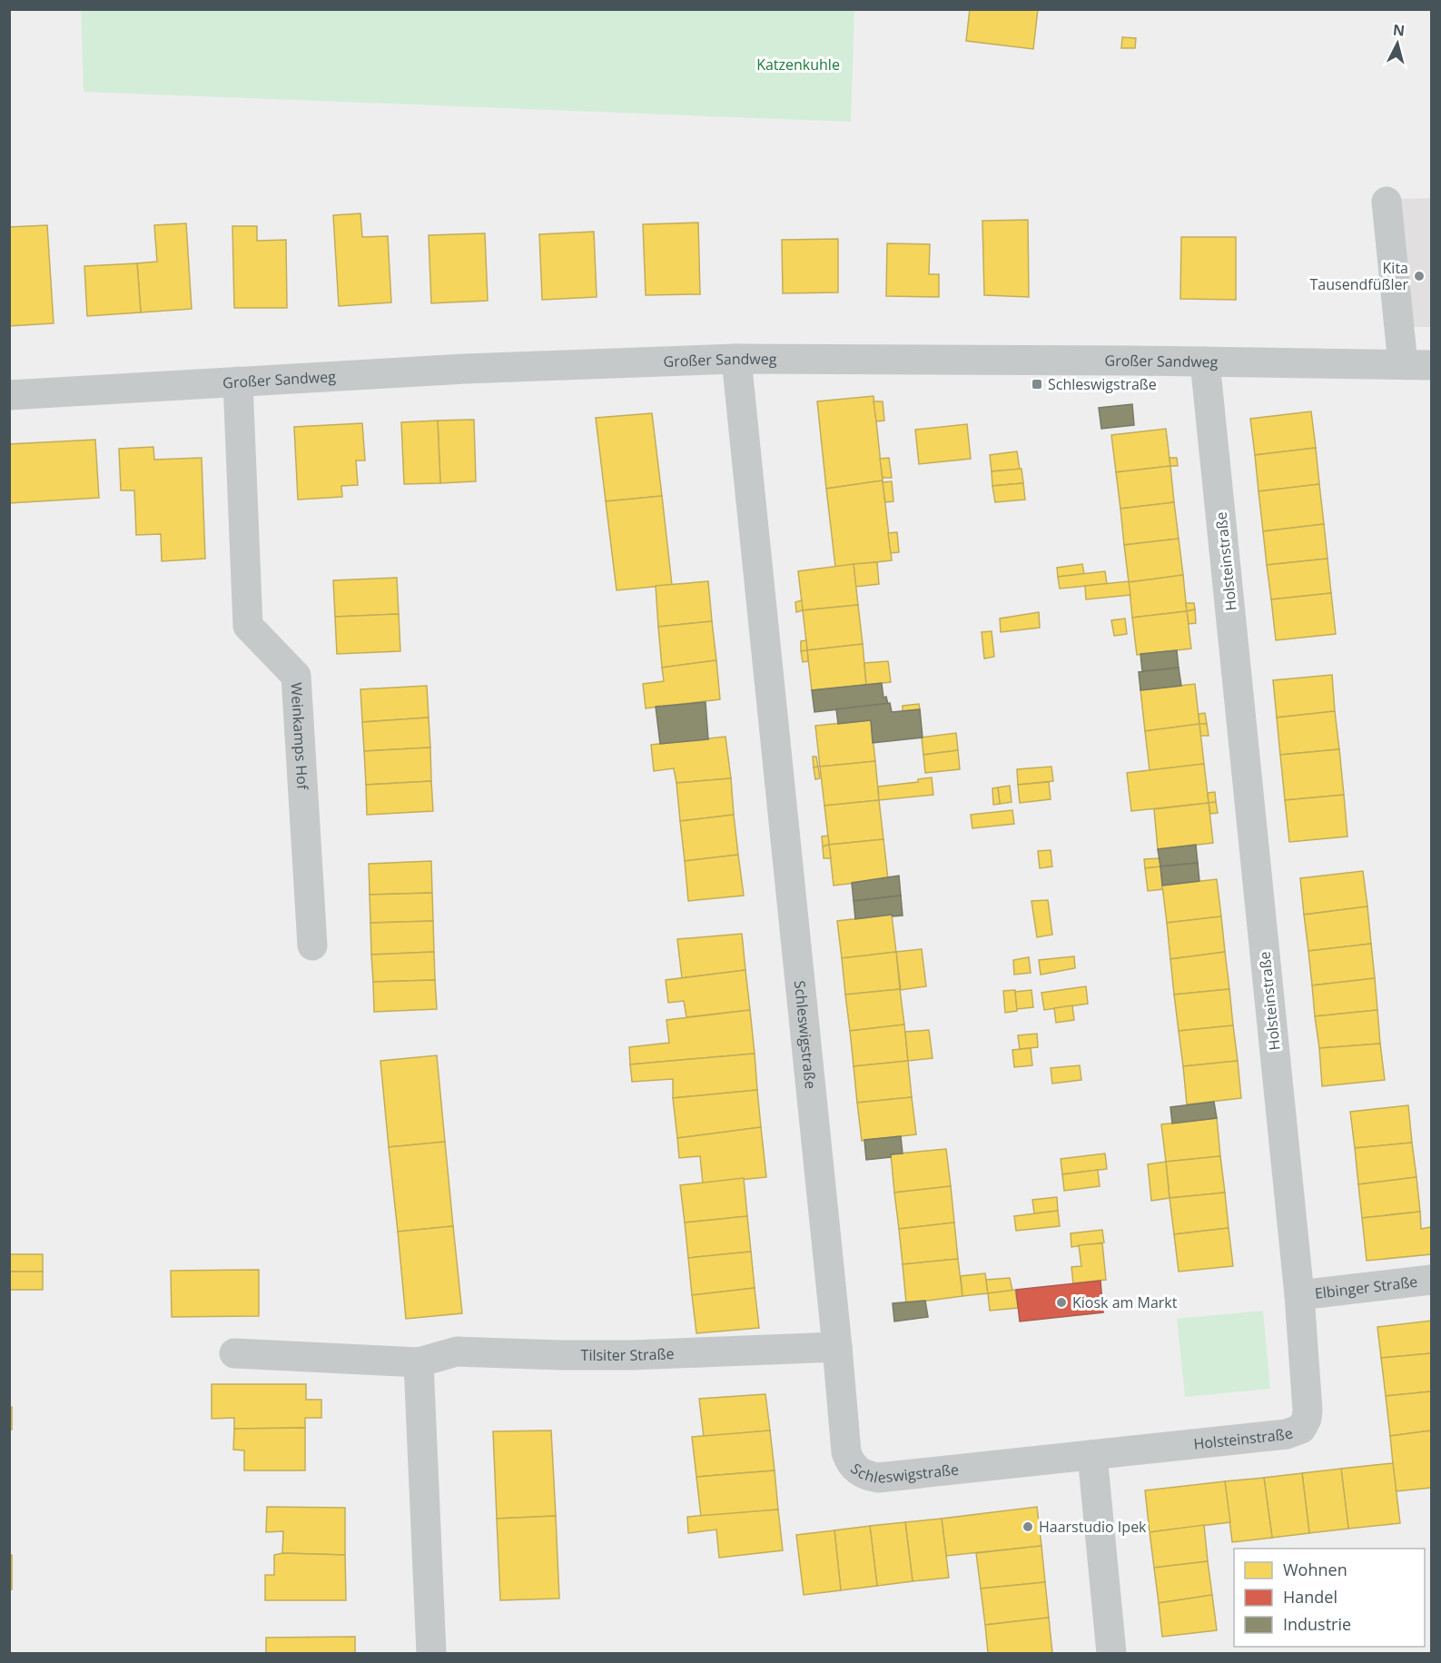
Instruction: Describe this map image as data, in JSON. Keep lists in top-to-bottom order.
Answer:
{
  "streets": {
    "street": [
      "Großer Sandweg",
      "Holsteinstraße",
      "Weinkamps Hof",
      "Schleswigstraße",
      "Elbinger Straße",
      "Tilsiter Straße"
    ]
  },
  "crossings": [
    ["Großer Sandweg", "Holsteinstraße"],
    ["Großer Sandweg", "Weinkamps Hof"],
    ["Großer Sandweg", "Schleswigstraße"],
    ["Holsteinstraße", "Schleswigstraße"],
    ["Holsteinstraße", "Elbinger Straße"],
    ["Schleswigstraße", "Tilsiter Straße"]
  ],
  "parks": ["Katzenkuhle"],
  "places": {
    "other": ["Kita Tausendfüßler", "Kiosk am Markt", "Haarstudio Ipek"],
    "transit": ["Schleswigstraße"]
  },
  "legend": ["Wohnen", "Handel", "Industrie"],
  "north": "top"
}
